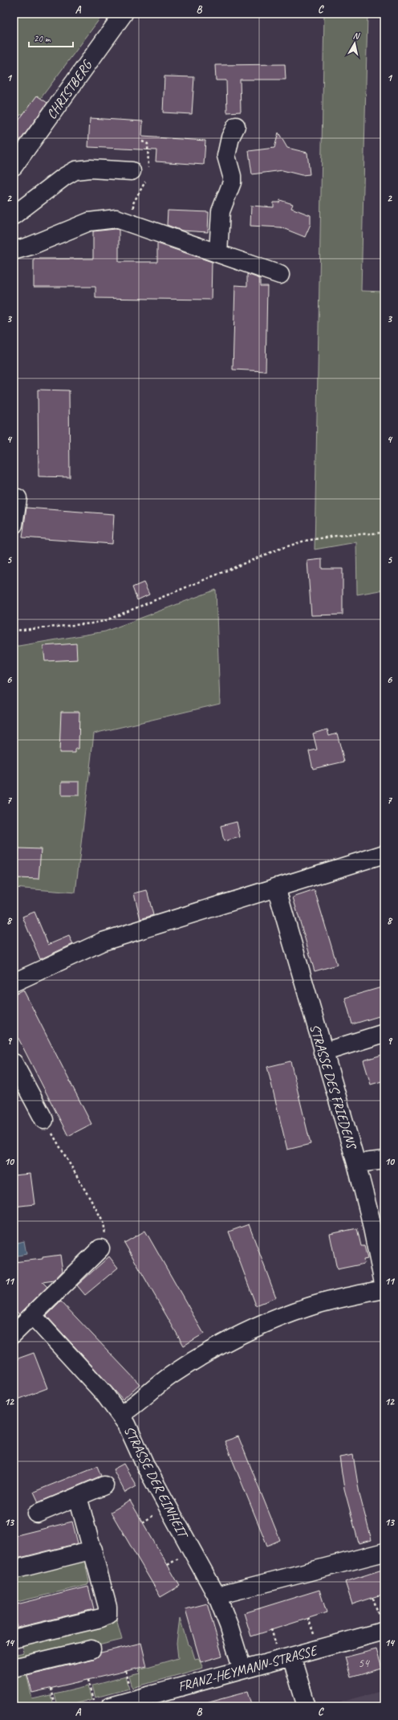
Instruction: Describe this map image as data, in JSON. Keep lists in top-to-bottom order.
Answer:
{
  "streets": {
    "street": [
      "CHRISTBERG",
      "STRASSE DES FRIEDENS",
      "STRASSE DER EINHEIT",
      "FRANZ-HEYMANN-STRASSE"
    ]
  },
  "crossings": [
    ["STRASSE DER EINHEIT", "FRANZ-HEYMANN-STRASSE"]
  ],
  "house_numbers": ["54"],
  "scale_bar": "20 m",
  "north": "top",
  "grid": {
    "columns": ["A", "B", "C"],
    "rows": [
      "1",
      "2",
      "3",
      "4",
      "5",
      "6",
      "7",
      "8",
      "9",
      "10",
      "11",
      "12",
      "13",
      "14"
    ]
  }
}
